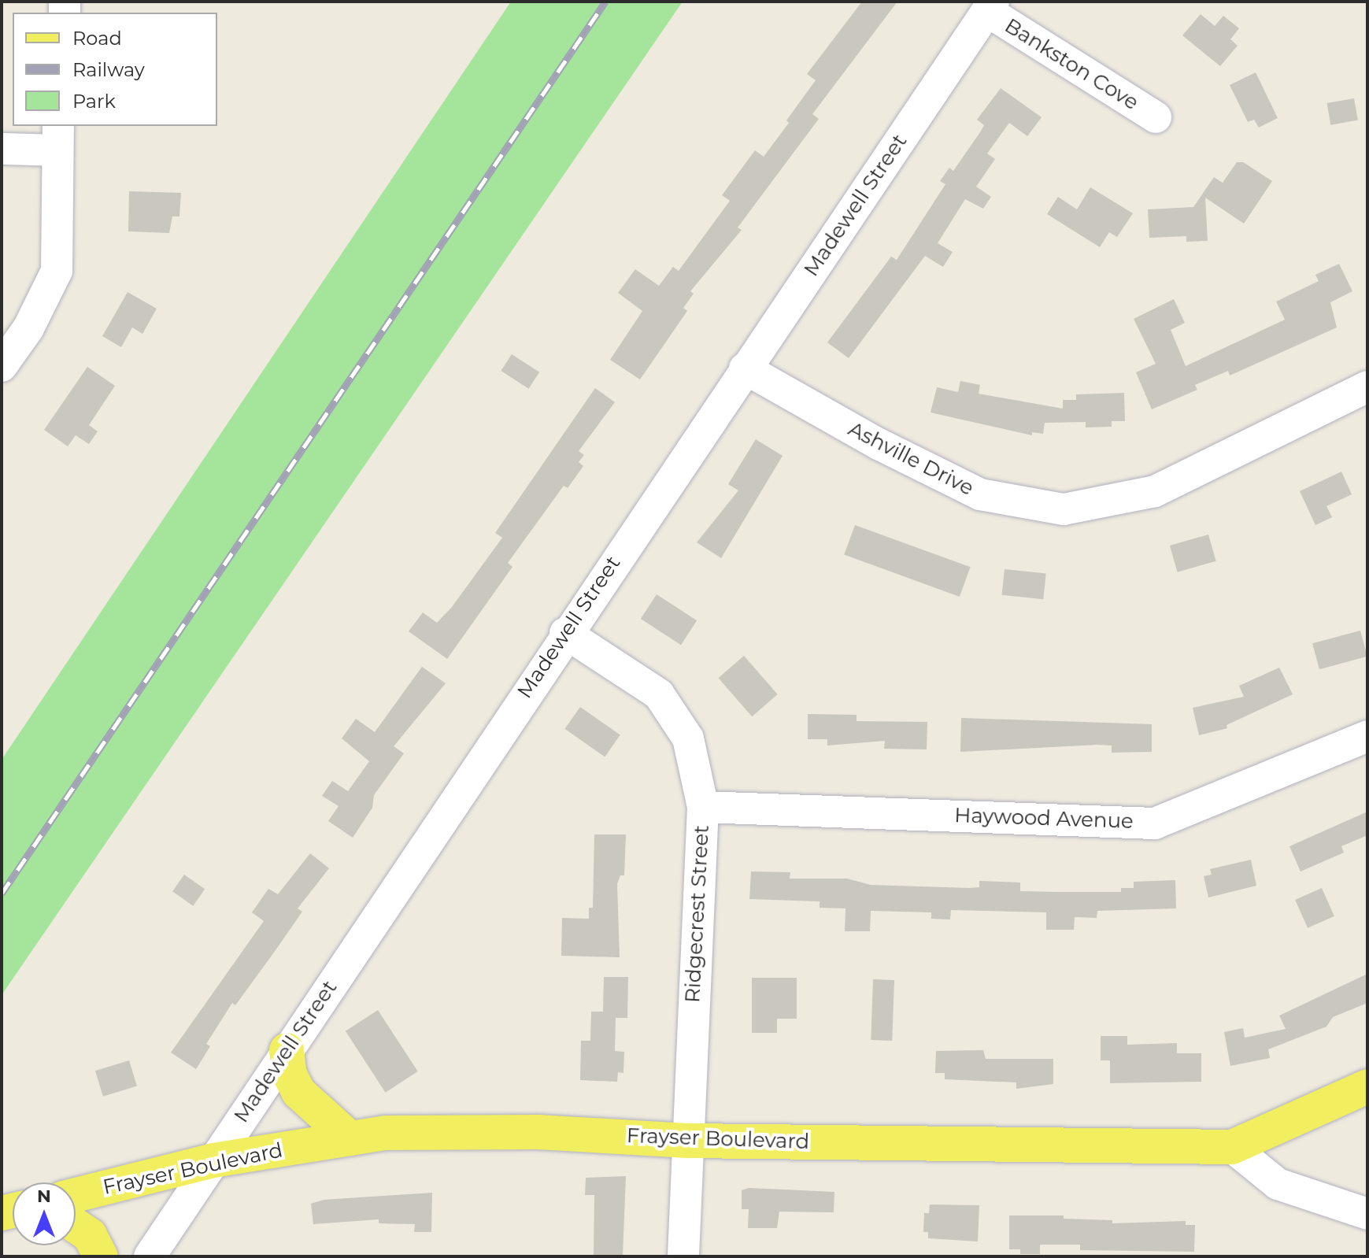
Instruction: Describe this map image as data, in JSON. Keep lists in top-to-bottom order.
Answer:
{
  "streets": {
    "main road": ["Frayser Boulevard"],
    "street": [
      "Bankston Cove",
      "Madewell Street",
      "Ashville Drive",
      "Haywood Avenue",
      "Ridgecrest Street"
    ]
  },
  "crossings": [
    ["Bankston Cove", "Madewell Street"],
    ["Madewell Street", "Ashville Drive"],
    ["Madewell Street", "Ridgecrest Street"],
    ["Madewell Street", "Frayser Boulevard"],
    ["Haywood Avenue", "Ridgecrest Street"],
    ["Ridgecrest Street", "Frayser Boulevard"]
  ],
  "legend": ["Road", "Railway", "Park"],
  "north": "top"
}
